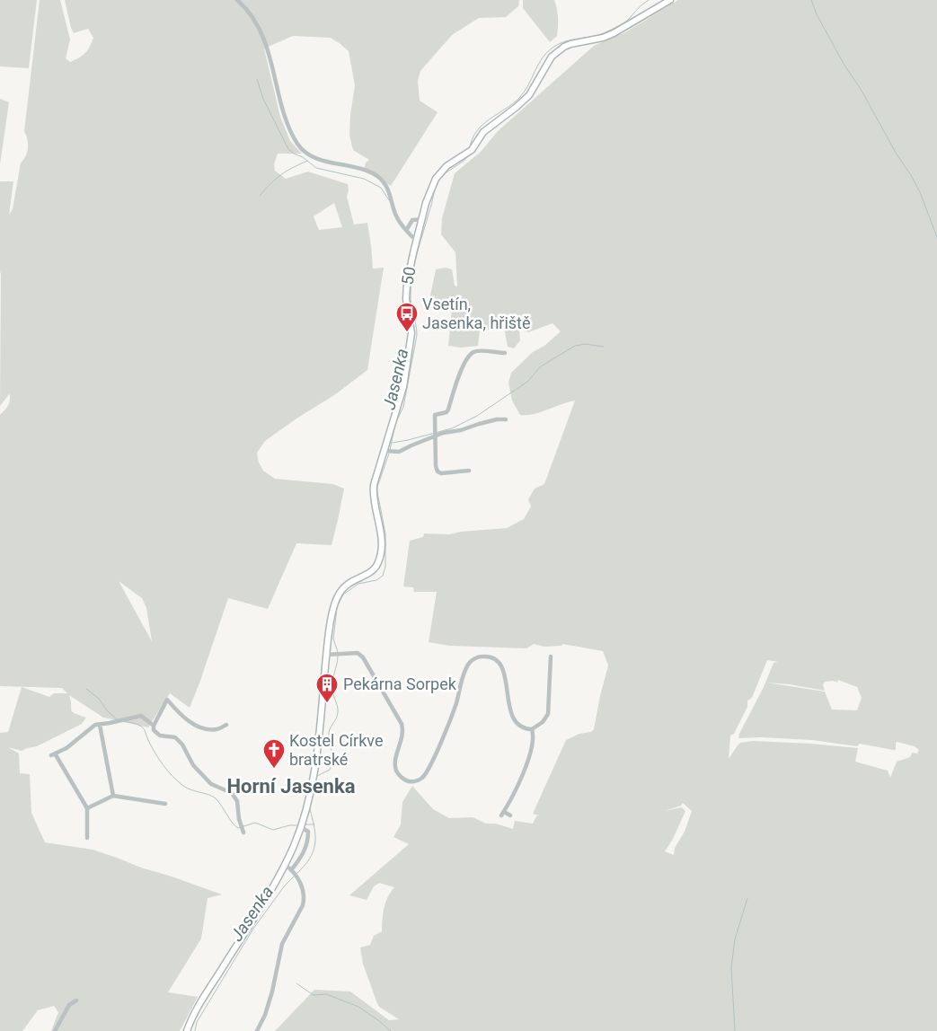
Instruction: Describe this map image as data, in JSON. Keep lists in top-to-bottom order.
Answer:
{
  "streets": {
    "street": ["50"]
  },
  "districts": ["Horní Jasenka"],
  "water": ["Jasenka"],
  "places": {
    "bus stop": ["Vsetín, Jasenka, hřiště"],
    "building": ["Pekárna Sorpek"],
    "church": ["Kostel Církve bratrské"]
  }
}
